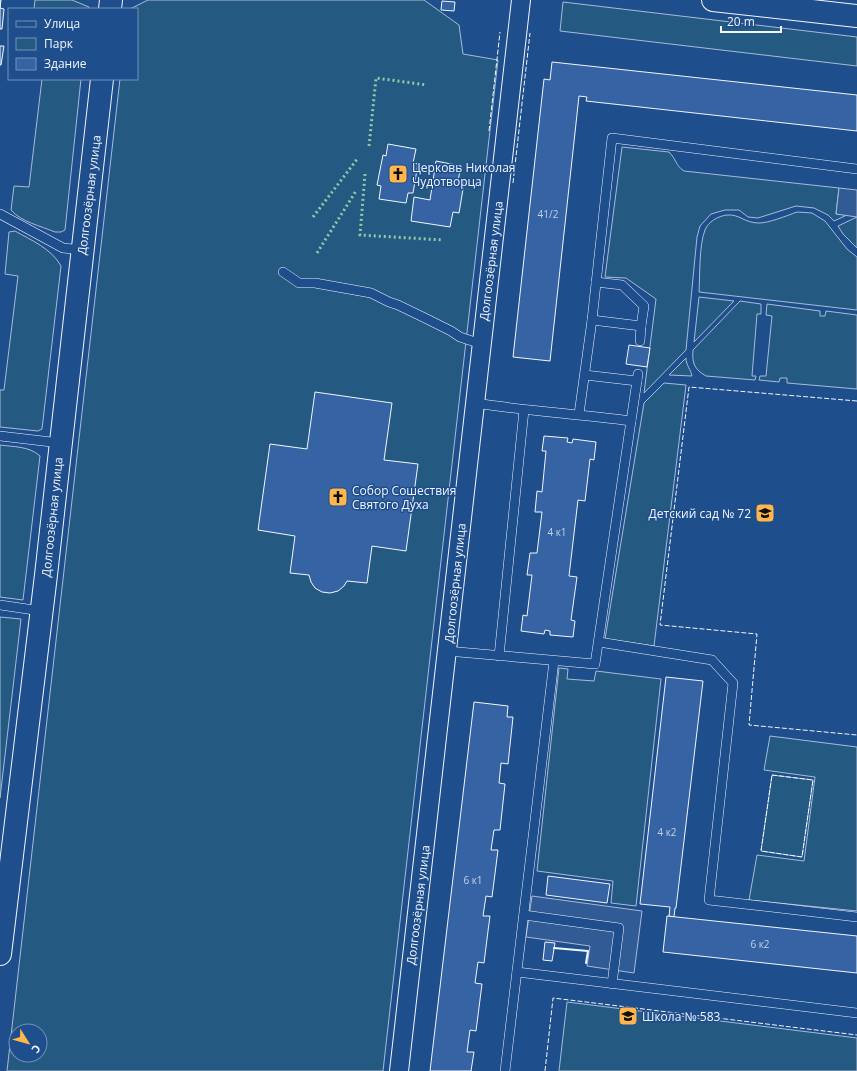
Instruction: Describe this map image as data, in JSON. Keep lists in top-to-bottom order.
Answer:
{
  "streets": {
    "main road": ["Долгоозёрная улица"]
  },
  "places": {
    "church": ["Церковь Николая Чудотворца", "Собор Сошествия Святого Духа"],
    "school or university": ["Детский сад № 72", "Школа № 583"]
  },
  "house_numbers": [
    "41/2",
    "4 к1",
    "4 к2",
    "6 к1",
    "6 к2"
  ],
  "legend": ["Улица", "Парк", "Здание"],
  "scale_bar": "20 m",
  "north": "bottom right"
}
